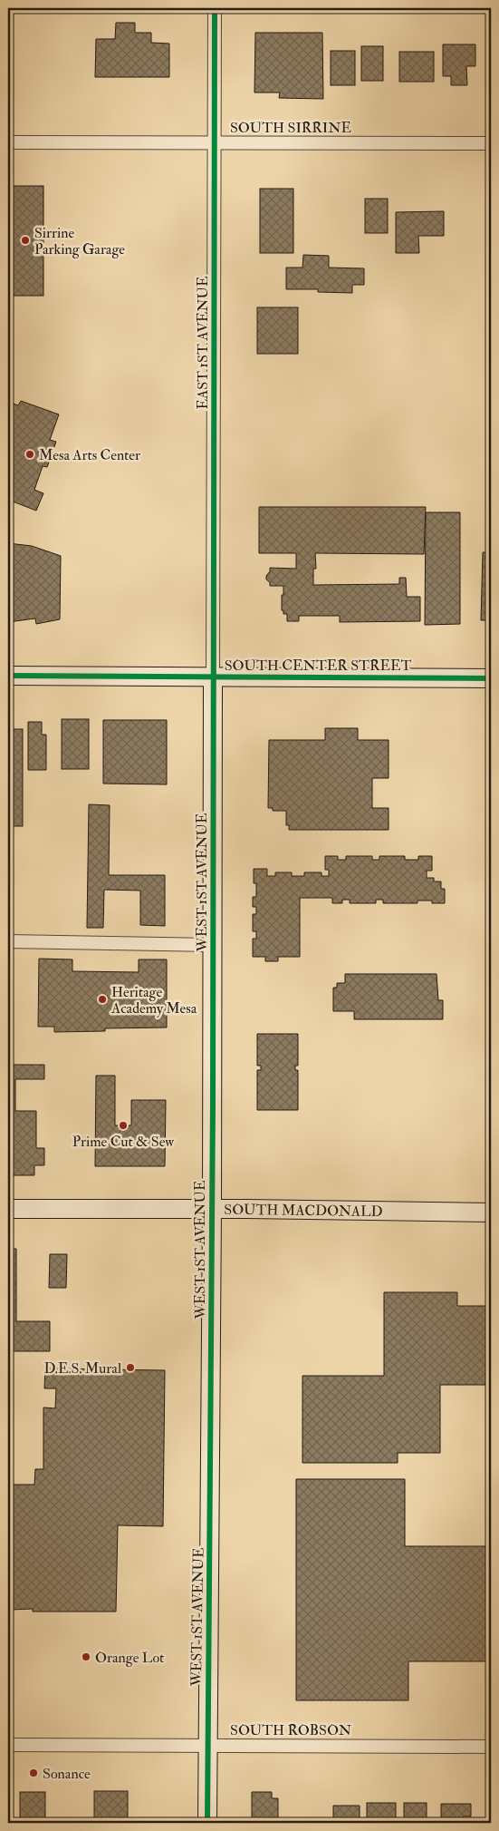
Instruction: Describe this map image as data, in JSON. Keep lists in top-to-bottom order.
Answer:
{
  "streets": {
    "street": [
      "SOUTH SIRRINE",
      "EAST 1ST AVENUE",
      "SOUTH CENTER STREET",
      "WEST 1ST AVENUE",
      "SOUTH MACDONALD",
      "SOUTH ROBSON"
    ]
  },
  "crossings": [
    ["SOUTH SIRRINE", "EAST 1ST AVENUE"],
    ["EAST 1ST AVENUE", "SOUTH CENTER STREET"],
    ["EAST 1ST AVENUE", "WEST 1ST AVENUE"],
    ["SOUTH CENTER STREET", "WEST 1ST AVENUE"],
    ["WEST 1ST AVENUE", "SOUTH MACDONALD"],
    ["WEST 1ST AVENUE", "SOUTH ROBSON"]
  ],
  "places": [
    "Sirrine Parking Garage",
    "Mesa Arts Center",
    "Heritage Academy Mesa",
    "Prime Cut & Sew",
    "D.E.S. Mural",
    "Orange Lot",
    "Sonance"
  ]
}
